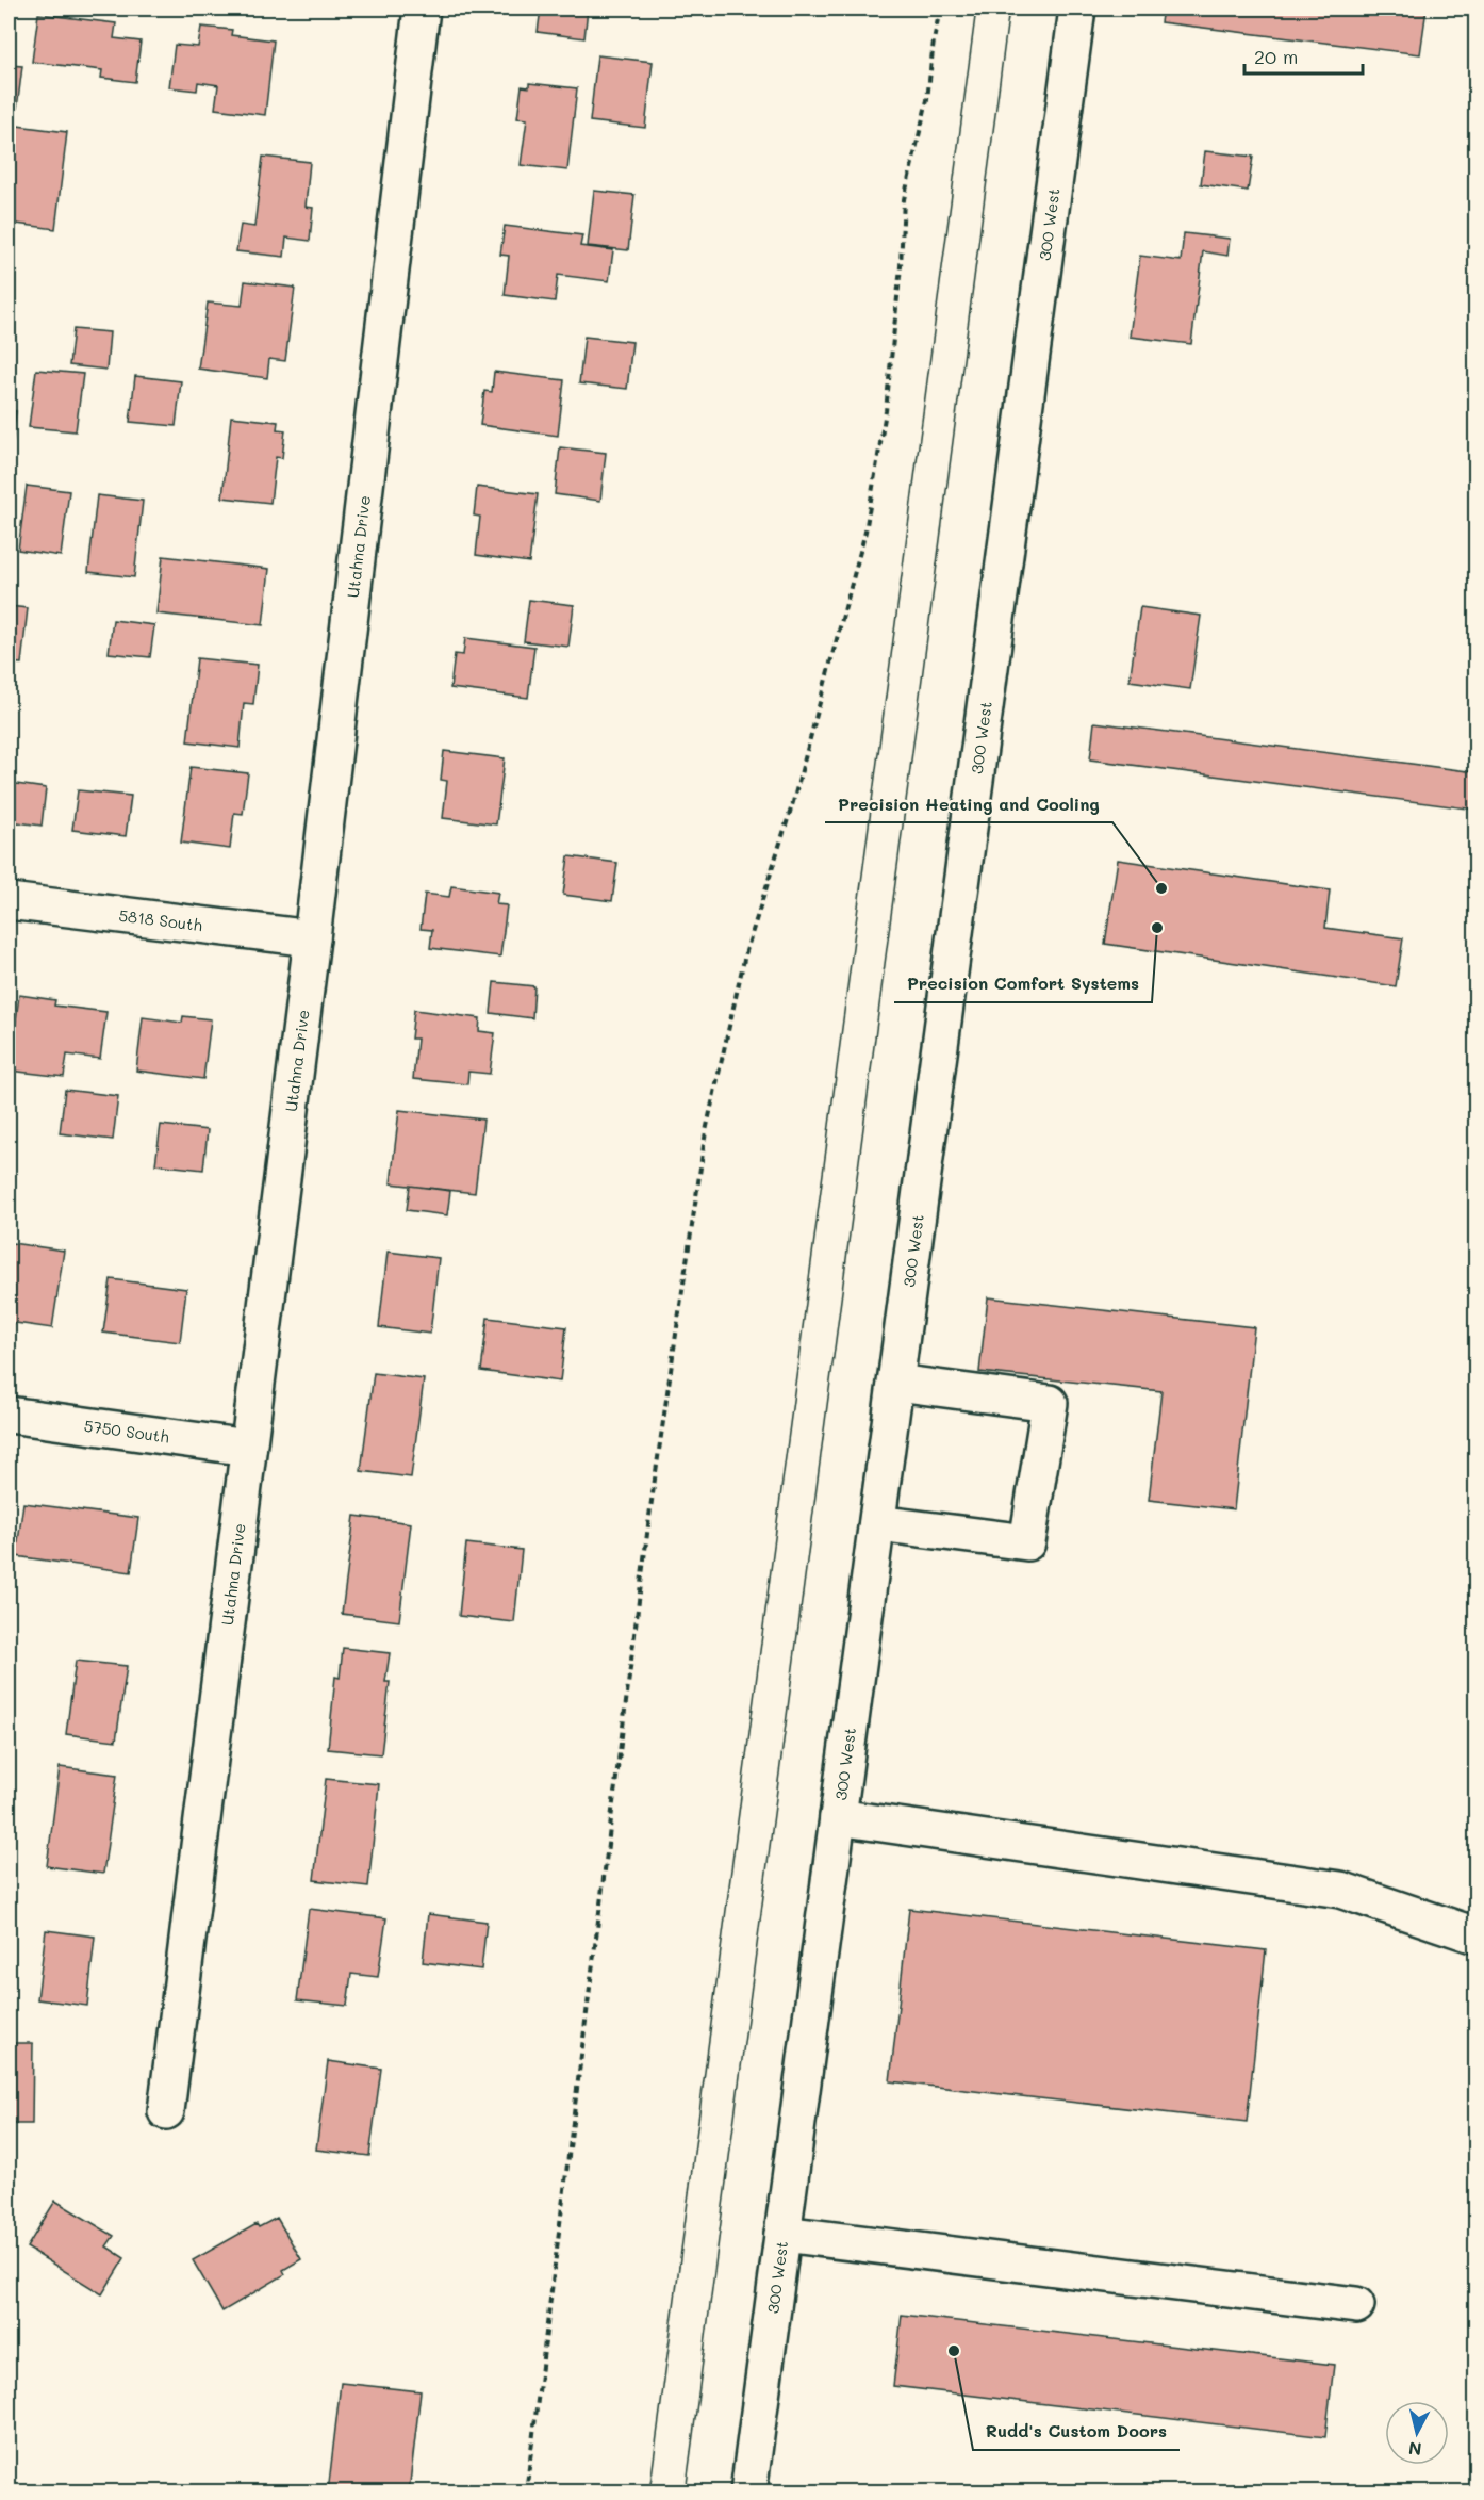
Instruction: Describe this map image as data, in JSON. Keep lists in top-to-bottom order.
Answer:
{
  "streets": {
    "street": [
      "300 West",
      "Utahna Drive",
      "5818 South",
      "5750 South"
    ]
  },
  "crossings": [
    ["Utahna Drive", "5818 South"],
    ["Utahna Drive", "5750 South"]
  ],
  "places": ["Precision Heating and Cooling", "Precision Comfort Systems", "Rudd's Custom Doors"],
  "scale_bar": "20 m",
  "north": "bottom"
}
